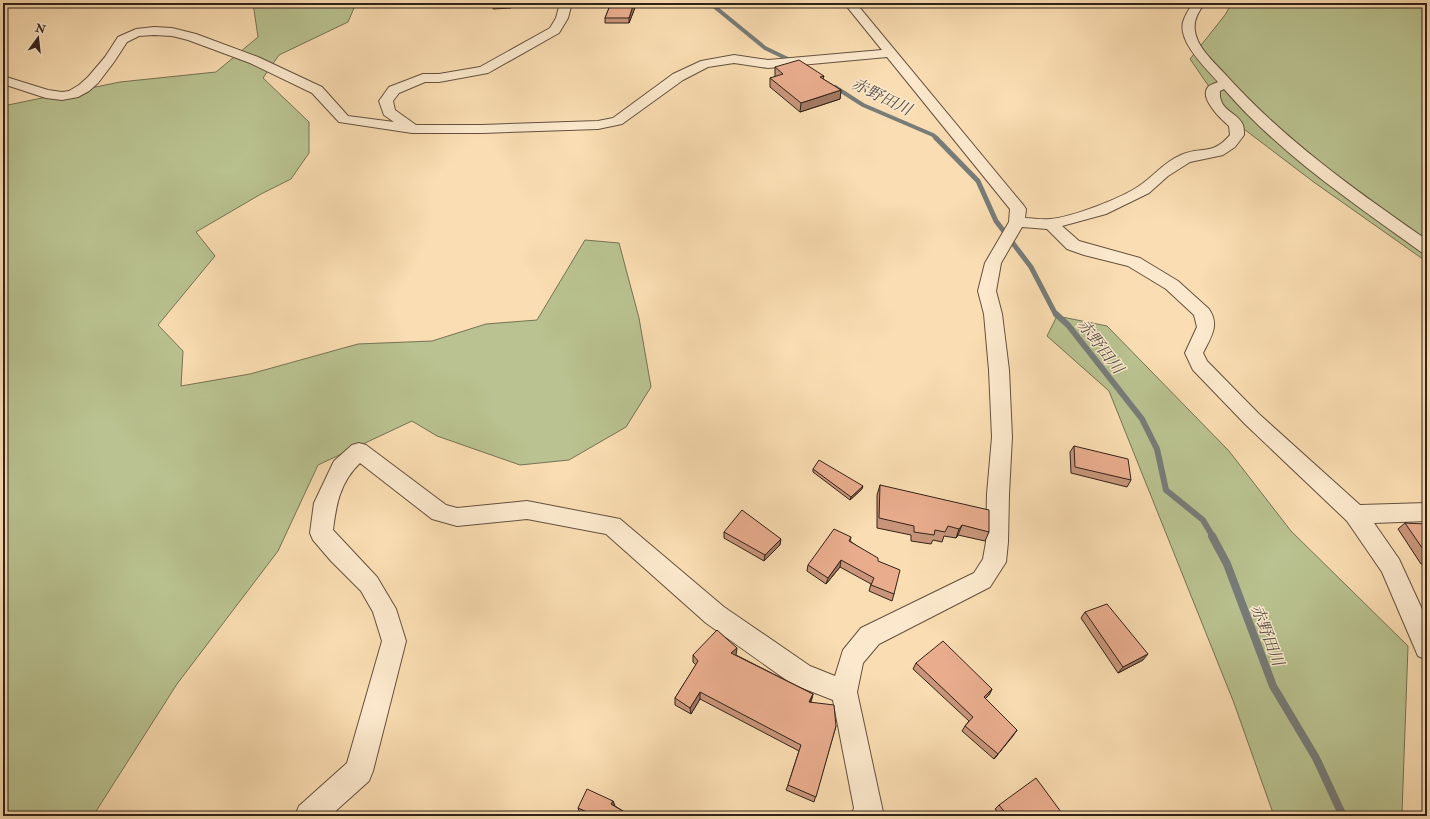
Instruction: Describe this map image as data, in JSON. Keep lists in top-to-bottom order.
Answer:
{
  "water": ["赤野田川"],
  "north": "top"
}
